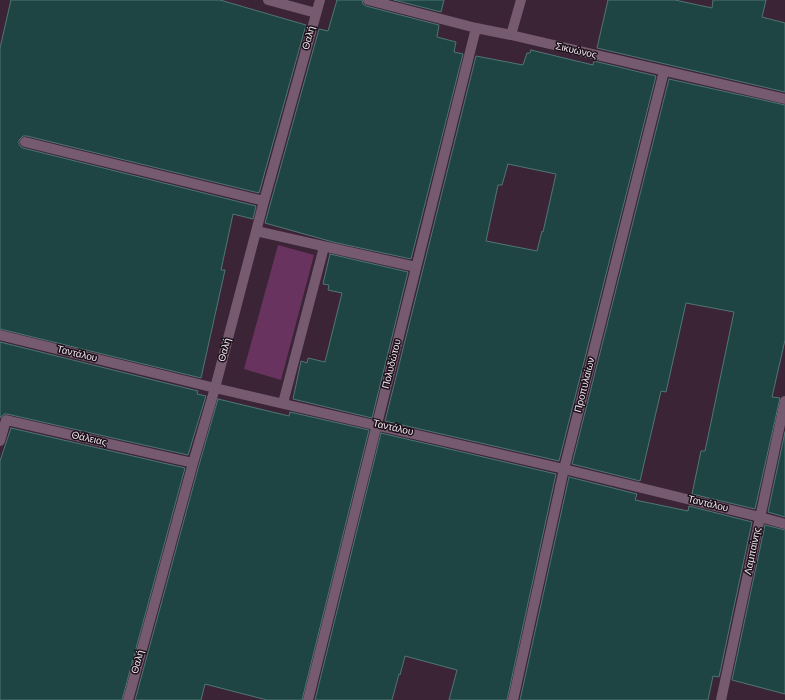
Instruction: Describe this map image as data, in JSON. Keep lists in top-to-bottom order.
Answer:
{
  "streets": {
    "street": [
      "Θαλή",
      "Σικυώνος",
      "Ταντάλου",
      "Πολυδώτου",
      "Προπυλαίων",
      "Θάλειας",
      "Λαμπαίνης"
    ]
  },
  "crossings": [
    ["Θαλή", "Ταντάλου"],
    ["Θαλή", "Θάλειας"],
    ["Σικυώνος", "Πολυδώτου"],
    ["Σικυώνος", "Προπυλαίων"],
    ["Ταντάλου", "Πολυδώτου"],
    ["Ταντάλου", "Προπυλαίων"],
    ["Ταντάλου", "Λαμπαίνης"]
  ]
}
